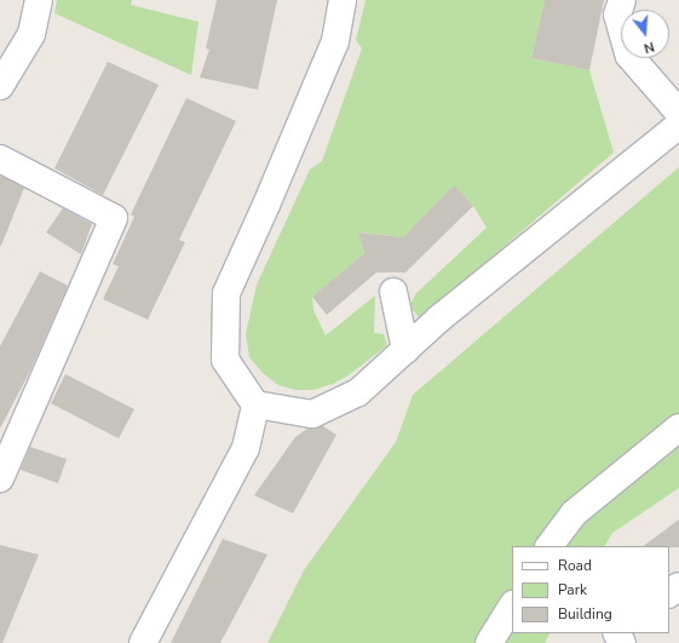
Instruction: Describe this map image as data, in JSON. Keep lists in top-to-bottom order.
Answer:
{
  "legend": ["Road", "Park", "Building"],
  "north": "bottom"
}
